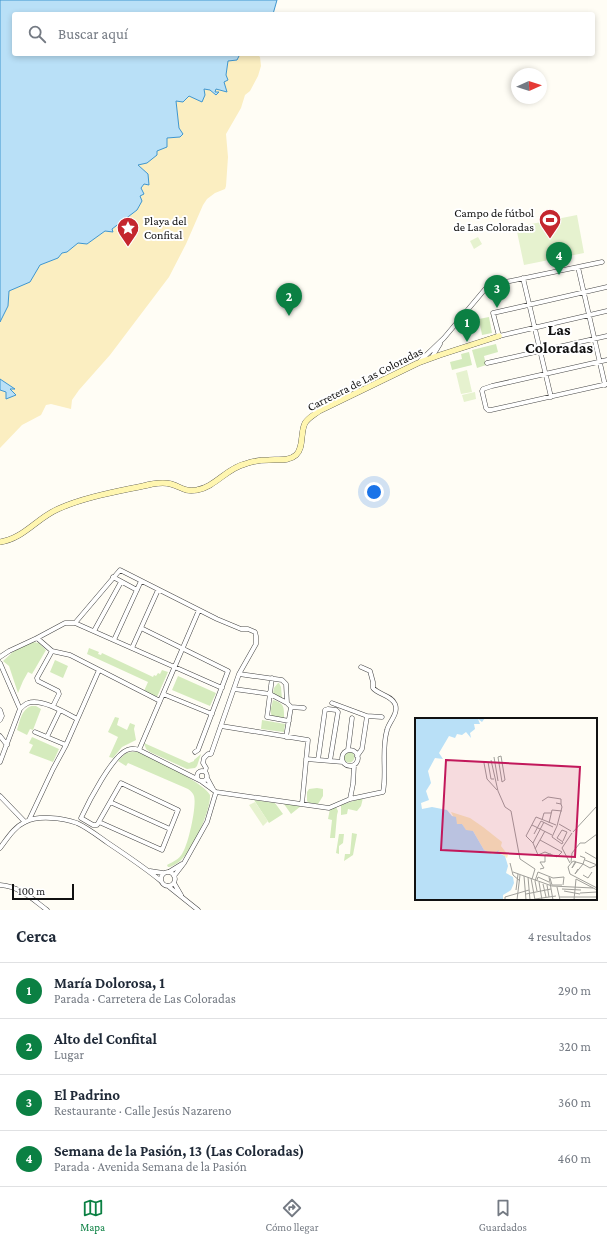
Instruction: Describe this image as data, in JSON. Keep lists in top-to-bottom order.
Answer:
{
  "streets": {
    "street": ["Carretera de Las Coloradas"]
  },
  "districts": ["Las Coloradas"],
  "places": {
    "sports": ["Campo de fútbol de Las Coloradas"],
    "place": ["Playa del Confital"]
  },
  "scale_bar": "100 m",
  "north": "right",
  "page": {
    "search": "Buscar aquí",
    "pins": [
      "4",
      "3",
      "2",
      "1"
    ],
    "scale": "100 m",
    "heading": ["Cerca", "4 resultados"],
    "list": [
      {
        "mark": "1",
        "name": "María Dolorosa, 1",
        "note": "Parada · Carretera de Las Coloradas",
        "value": "290 m"
      },
      {
        "mark": "2",
        "name": "Alto del Confital",
        "note": "Lugar",
        "value": "320 m"
      },
      {
        "mark": "3",
        "name": "El Padrino",
        "note": "Restaurante · Calle Jesús Nazareno",
        "value": "360 m"
      },
      {
        "mark": "4",
        "name": "Semana de la Pasión, 13 (Las Coloradas)",
        "note": "Parada · Avenida Semana de la Pasión",
        "value": "460 m"
      }
    ],
    "nav": ["Mapa", "Cómo llegar", "Guardados"]
  }
}
